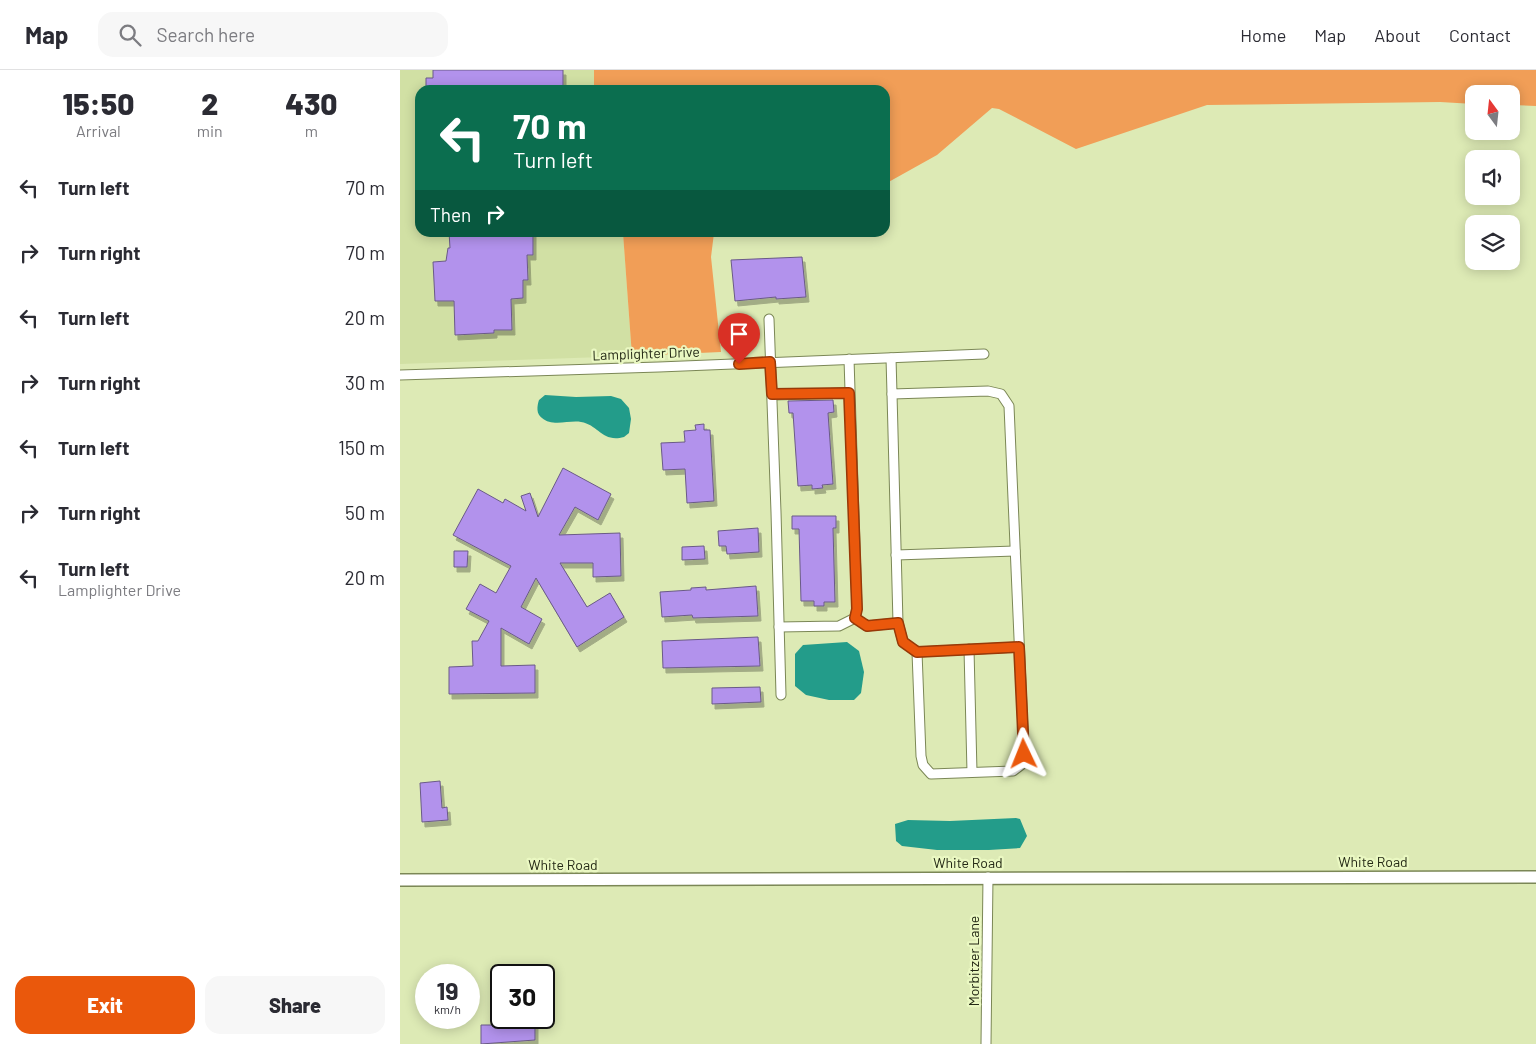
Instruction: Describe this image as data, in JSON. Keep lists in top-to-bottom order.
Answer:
{
  "streets": {
    "street": ["Lamplighter Drive", "White Road", "Morbitzer Lane"]
  },
  "crossings": [
    ["White Road", "Morbitzer Lane"]
  ],
  "north": "top",
  "page": {
    "header": "Map",
    "search": "Search here",
    "nav": [
      "Home",
      "Map",
      "About",
      "Contact"
    ],
    "eta": [
      "15:50",
      "Arrival",
      "2",
      "min",
      "430",
      "m"
    ],
    "turn": ["70 m", "Turn left"],
    "list": [
      {
        "name": "Turn left",
        "value": "70 m"
      },
      {
        "name": "Turn right",
        "value": "70 m"
      },
      {
        "name": "Turn left",
        "value": "20 m"
      },
      {
        "name": "Turn right",
        "value": "30 m"
      },
      {
        "name": "Turn left",
        "value": "150 m"
      },
      {
        "name": "Turn right",
        "value": "50 m"
      },
      {
        "name": "Turn left",
        "note": "Lamplighter Drive",
        "value": "20 m"
      }
    ],
    "then": "Then",
    "speed": "19 km/h",
    "limit": "30",
    "buttons": ["Exit", "Share"]
  }
}
